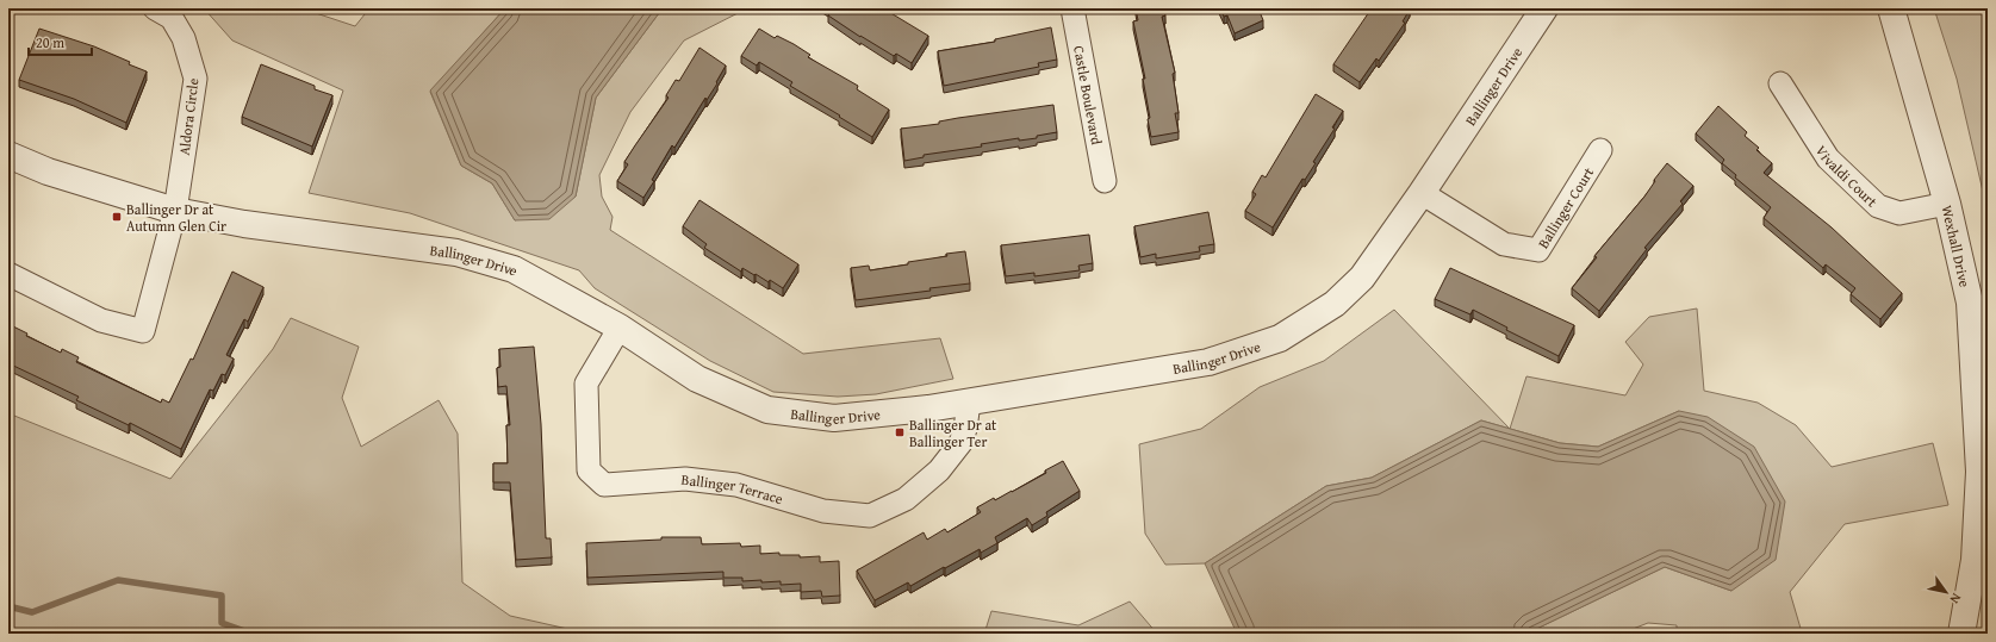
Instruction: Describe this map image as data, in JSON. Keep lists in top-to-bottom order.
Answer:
{
  "streets": {
    "street": [
      "Ballinger Drive",
      "Castle Boulevard",
      "Aldora Circle",
      "Vivaldi Court",
      "Ballinger Court",
      "Wexhall Drive",
      "Ballinger Terrace"
    ]
  },
  "crossings": [
    ["Ballinger Drive", "Aldora Circle"],
    ["Ballinger Drive", "Ballinger Court"],
    ["Ballinger Drive", "Ballinger Terrace"],
    ["Vivaldi Court", "Wexhall Drive"]
  ],
  "places": {
    "transit": ["Ballinger Dr at Autumn Glen Cir", "Ballinger Dr at Ballinger Ter"]
  },
  "scale_bar": "20 m",
  "north": "bottom right"
}
